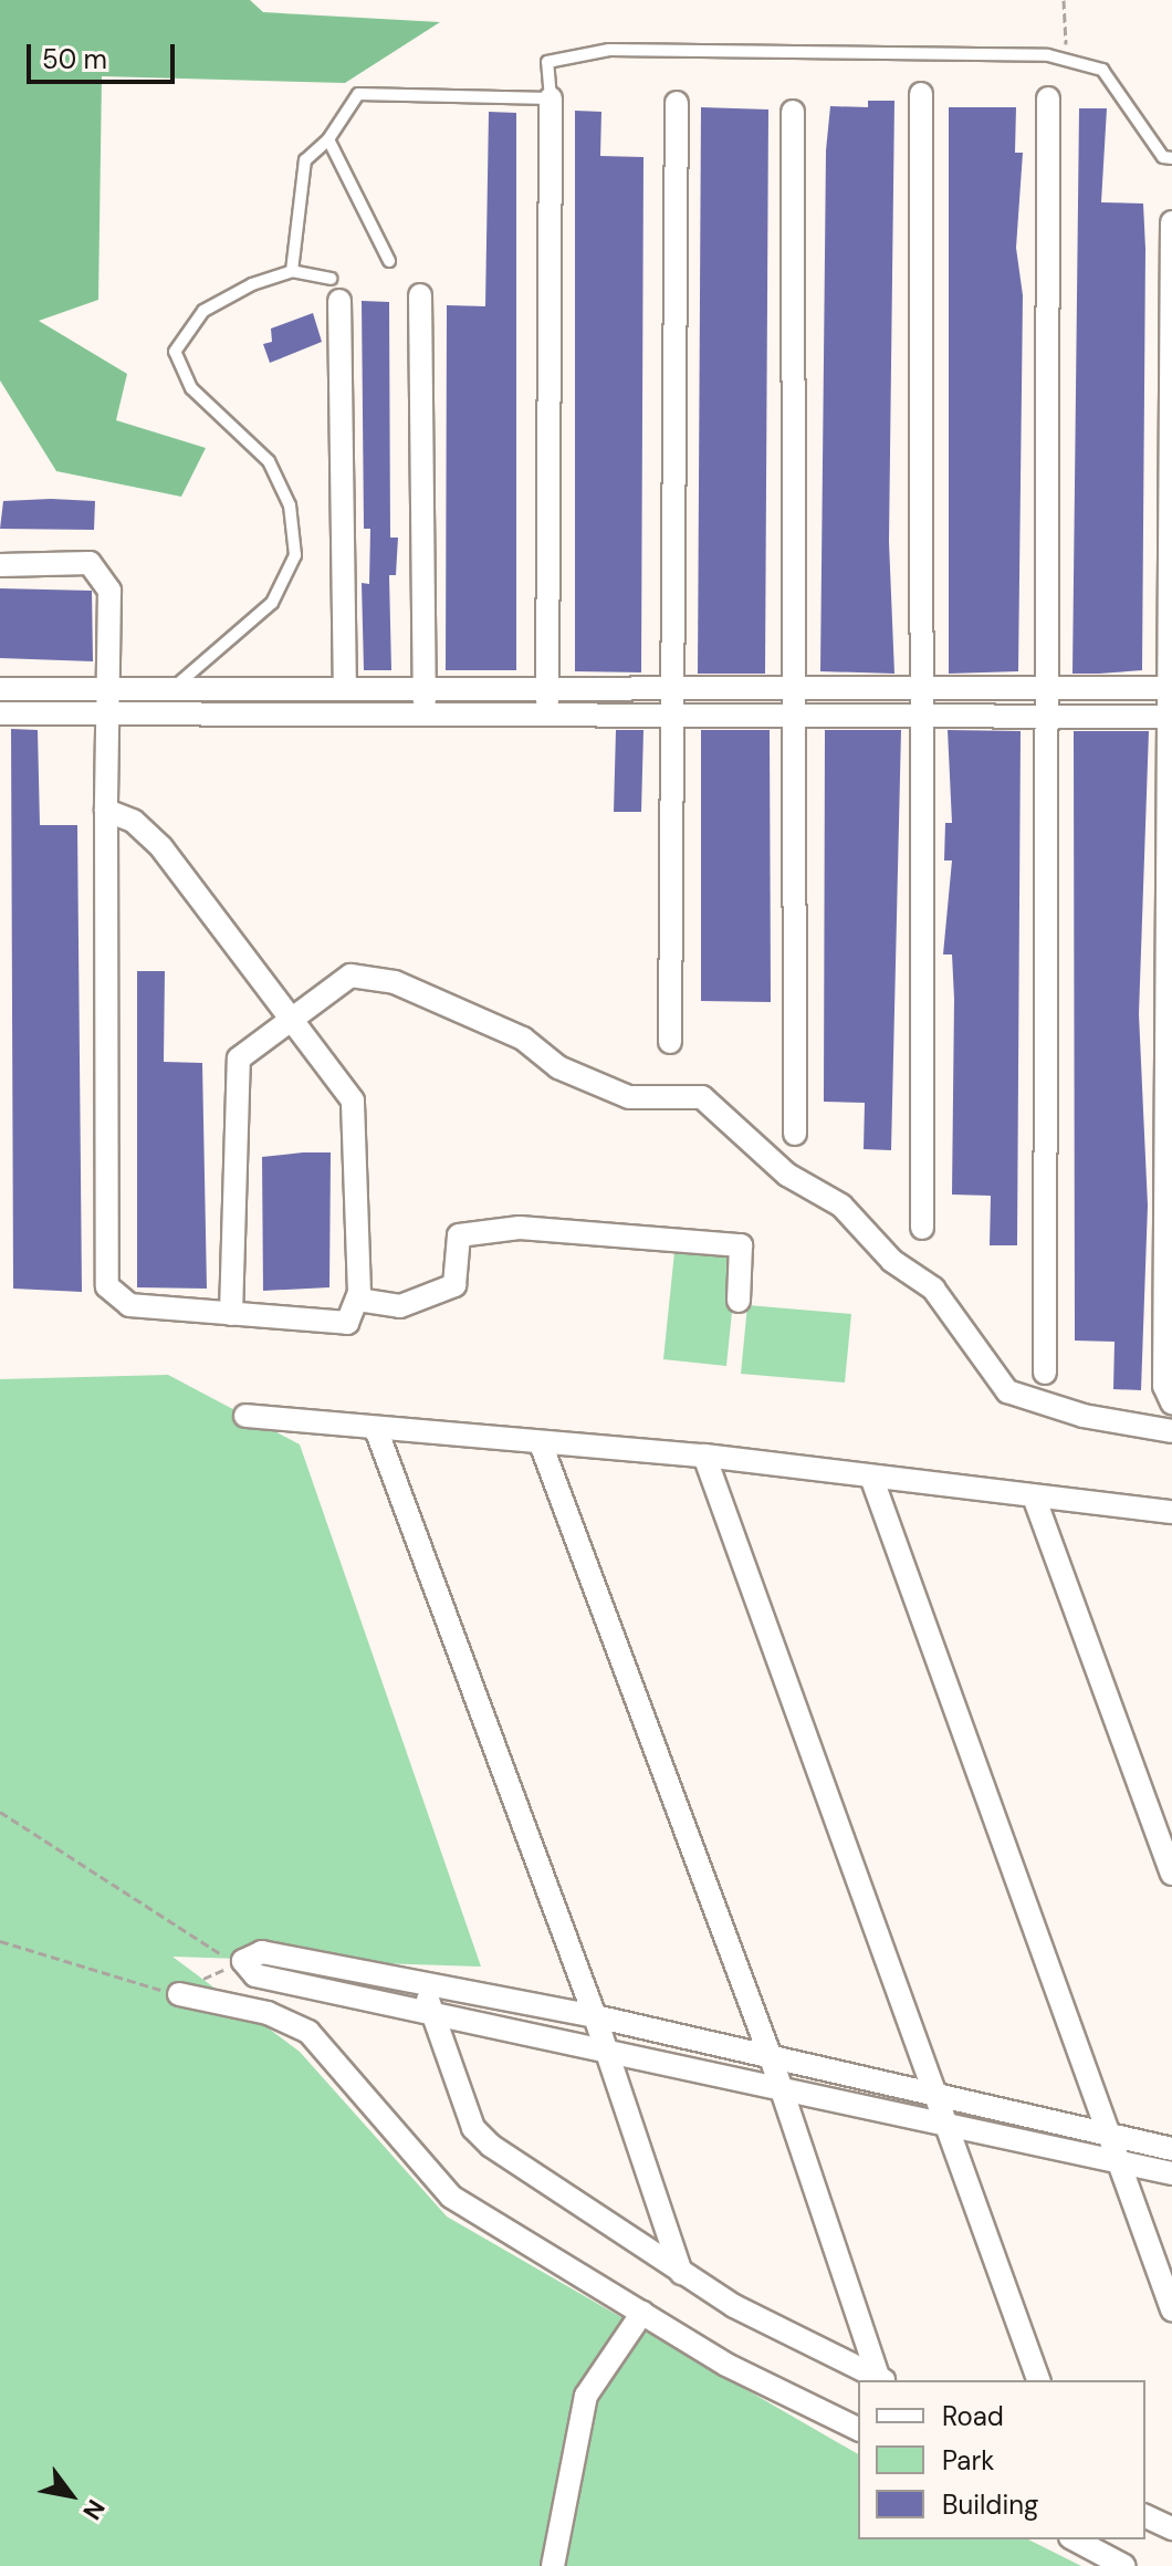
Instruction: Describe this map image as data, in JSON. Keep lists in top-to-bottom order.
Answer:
{
  "legend": ["Road", "Park", "Building"],
  "scale_bar": "50 m",
  "north": "bottom right"
}
